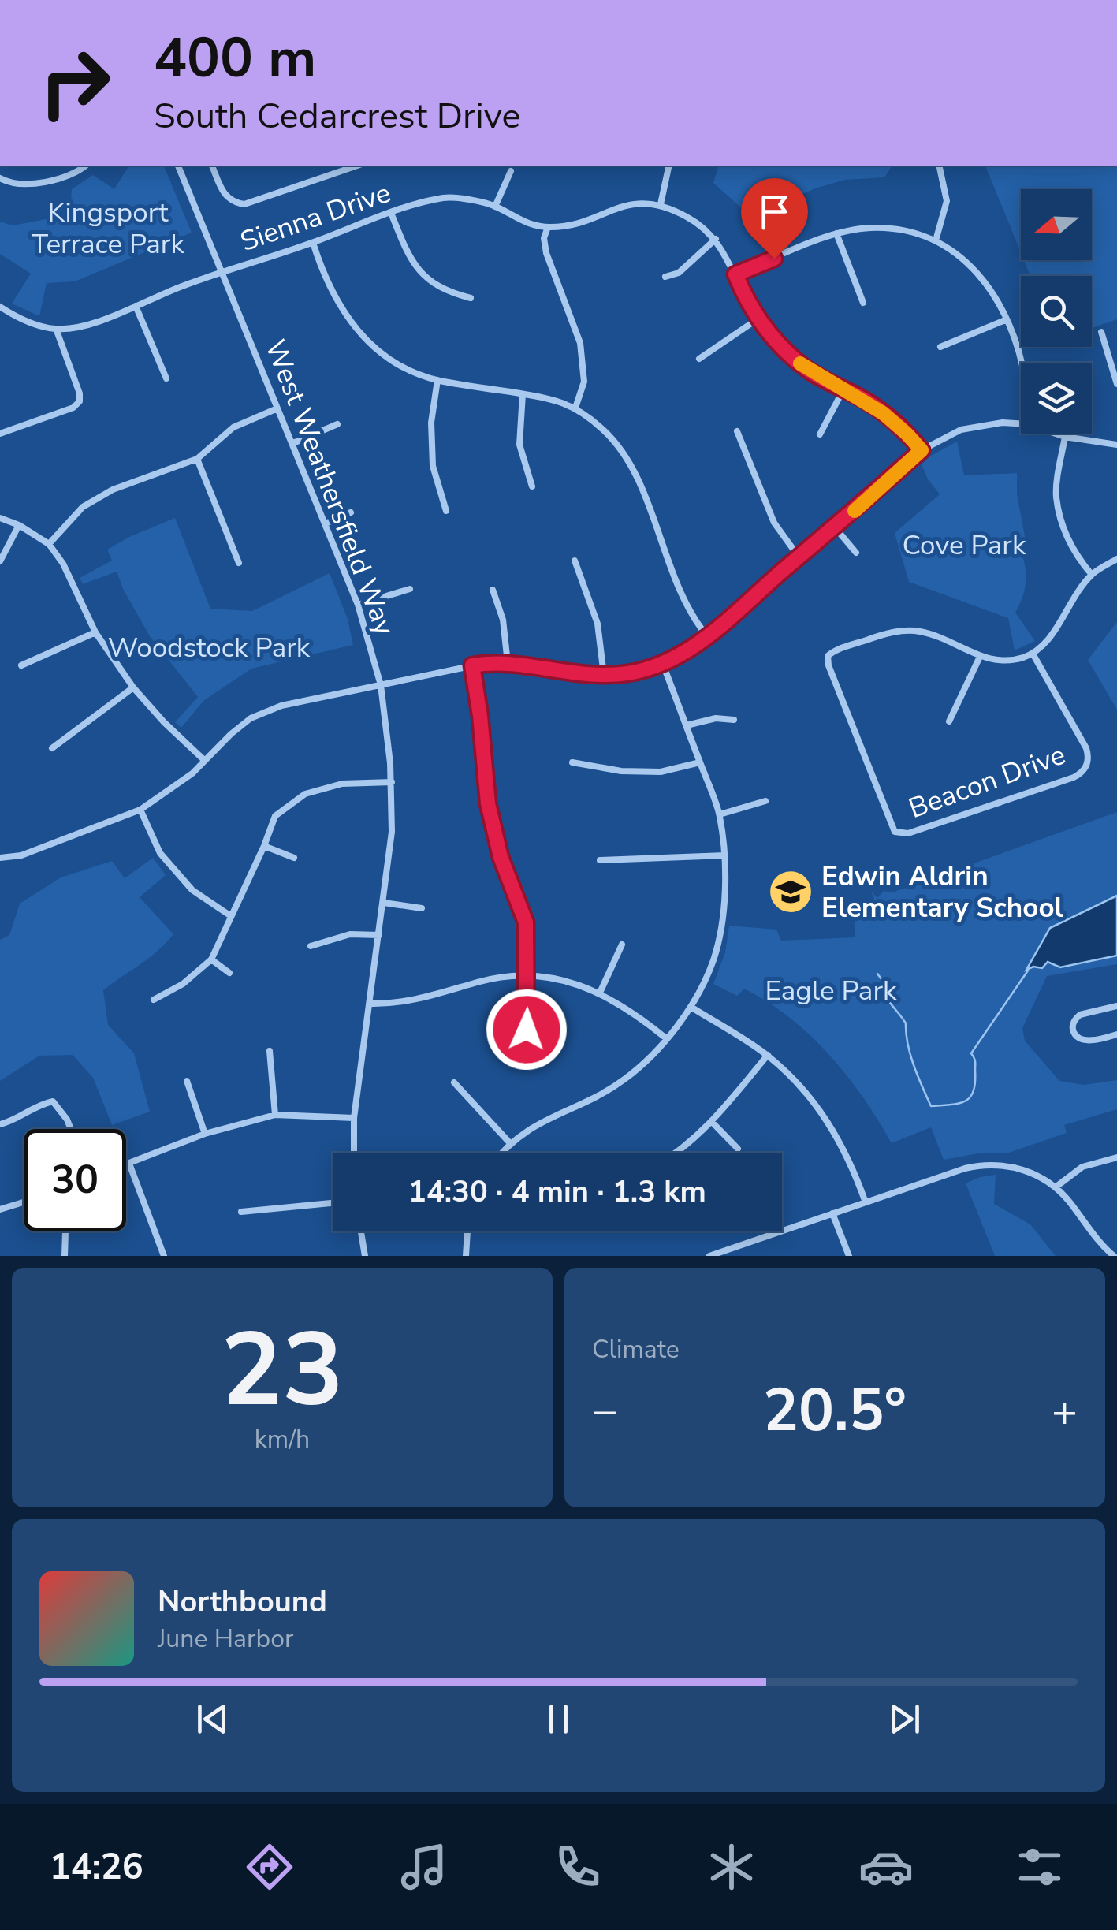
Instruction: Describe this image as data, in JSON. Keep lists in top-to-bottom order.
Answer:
{
  "streets": {
    "street": ["Sienna Drive", "West Weathersfield Way", "Beacon Drive"]
  },
  "crossings": [
    ["Sienna Drive", "West Weathersfield Way"]
  ],
  "parks": [
    "Kingsport Terrace Park",
    "Cove Park",
    "Woodstock Park",
    "Eagle Park"
  ],
  "places": {
    "school or university": ["Edwin Aldrin Elementary School"]
  },
  "north": "left",
  "page": {
    "turn": ["400 m", "South Cedarcrest Drive"],
    "limit": "30",
    "trip": "14:30 · 4 min · 1.3 km",
    "tile": [
      ["23", "km/h"],
      "Climate"
    ],
    "heat": ["−", "20.5°", "+"],
    "song": ["Northbound", "June Harbor"],
    "tabs": "14:26"
  }
}
